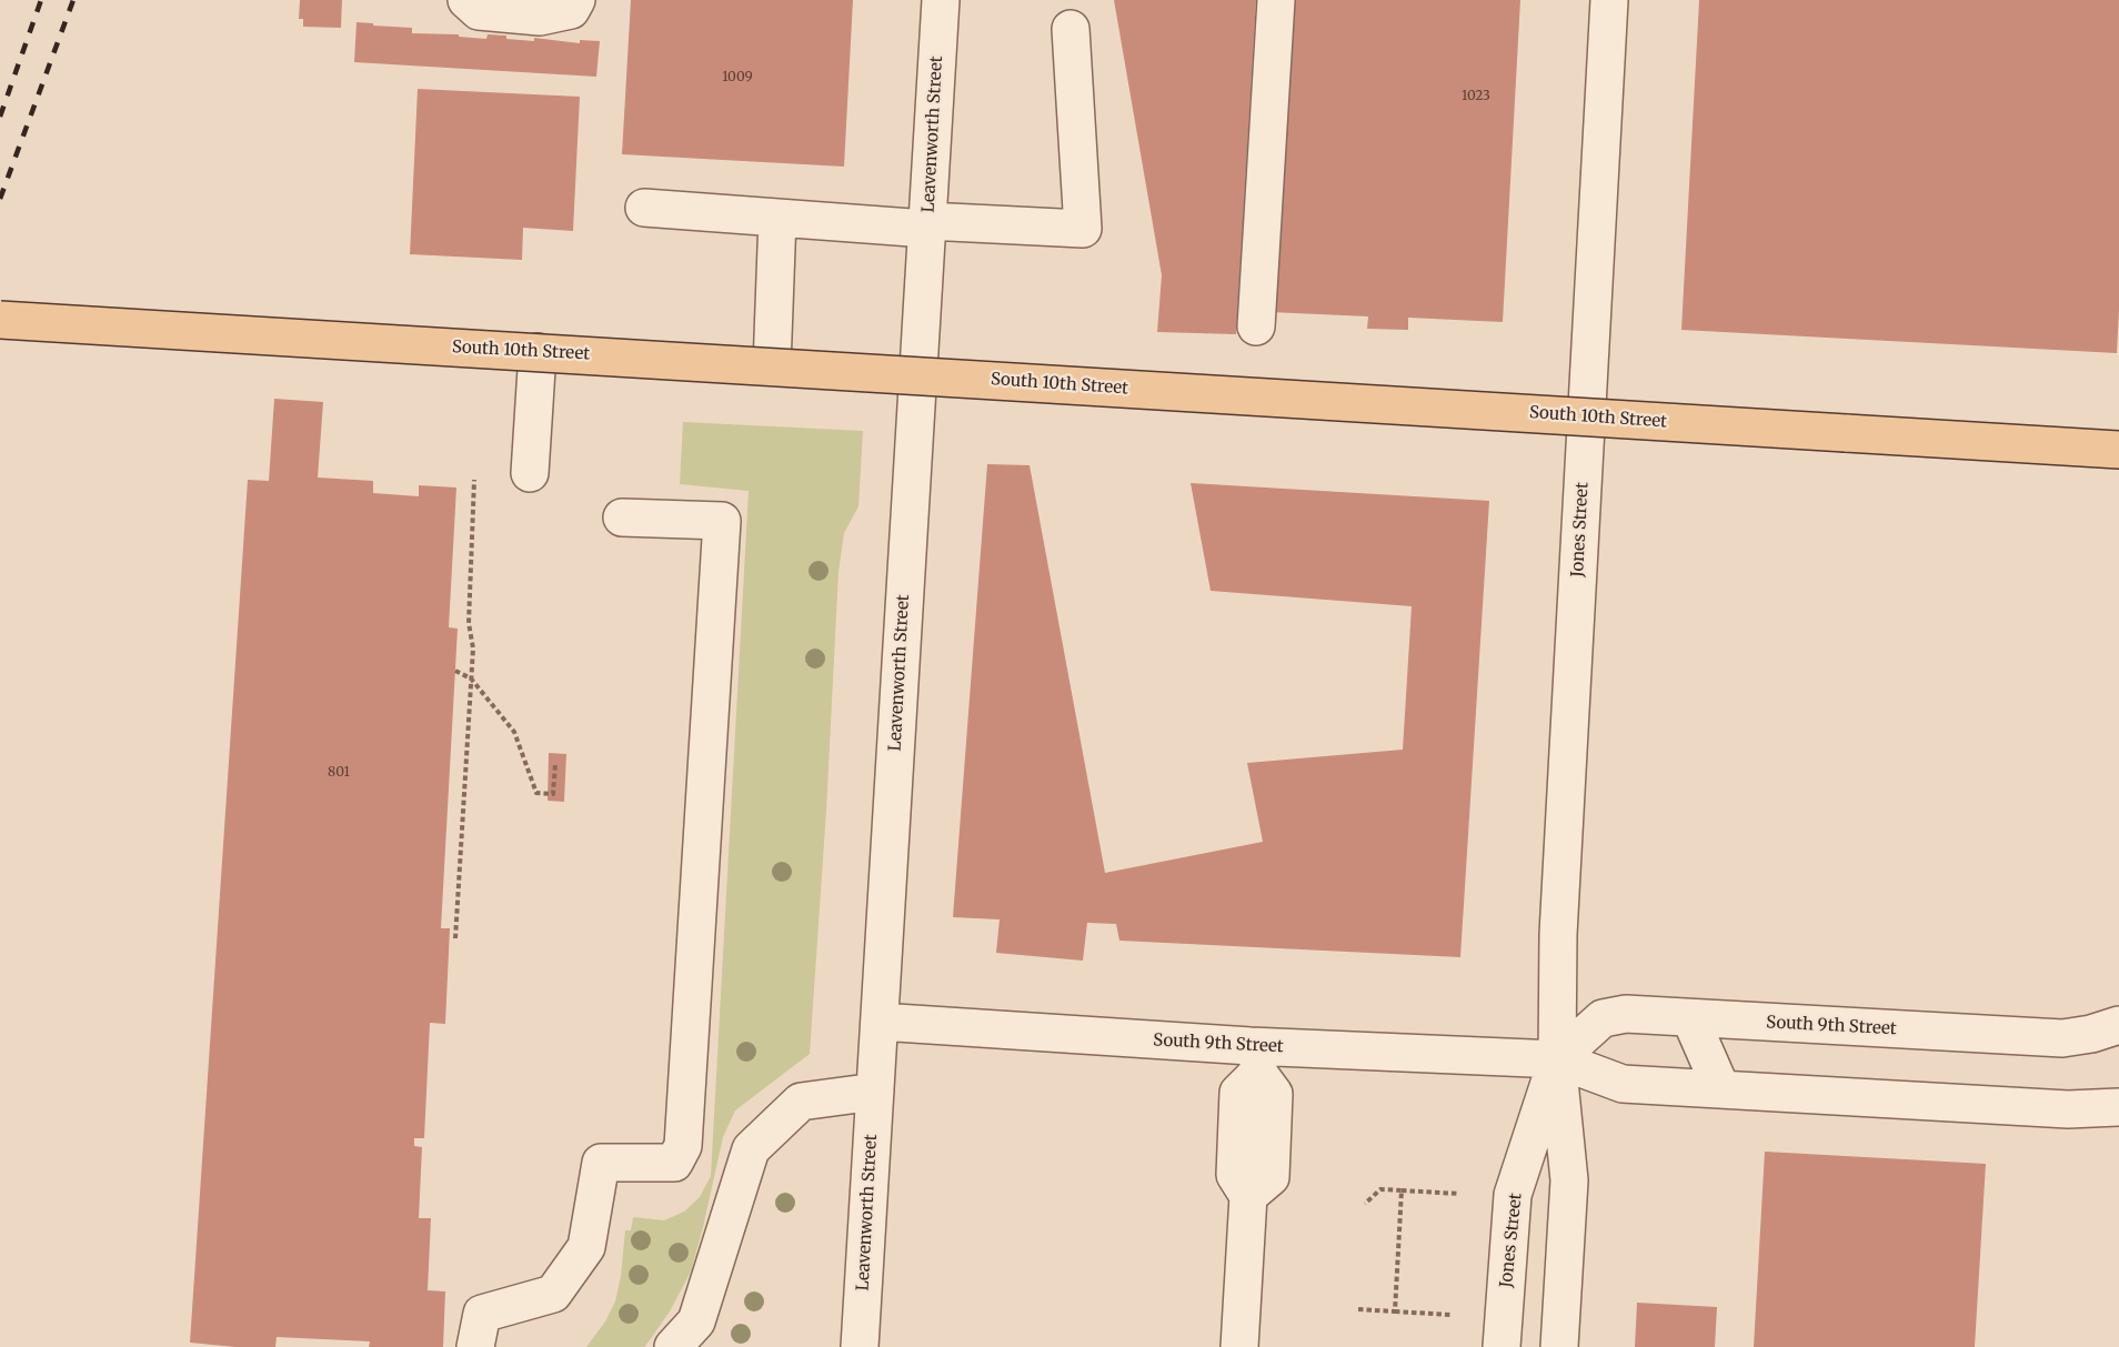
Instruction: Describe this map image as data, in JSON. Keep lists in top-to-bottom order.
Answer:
{
  "streets": {
    "main road": ["South 10th Street"],
    "street": ["Leavenworth Street", "Jones Street", "South 9th Street"]
  },
  "crossings": [
    ["Leavenworth Street", "South 9th Street"],
    ["Jones Street", "South 9th Street"]
  ],
  "house_numbers": ["1009", "1023", "801"]
}
